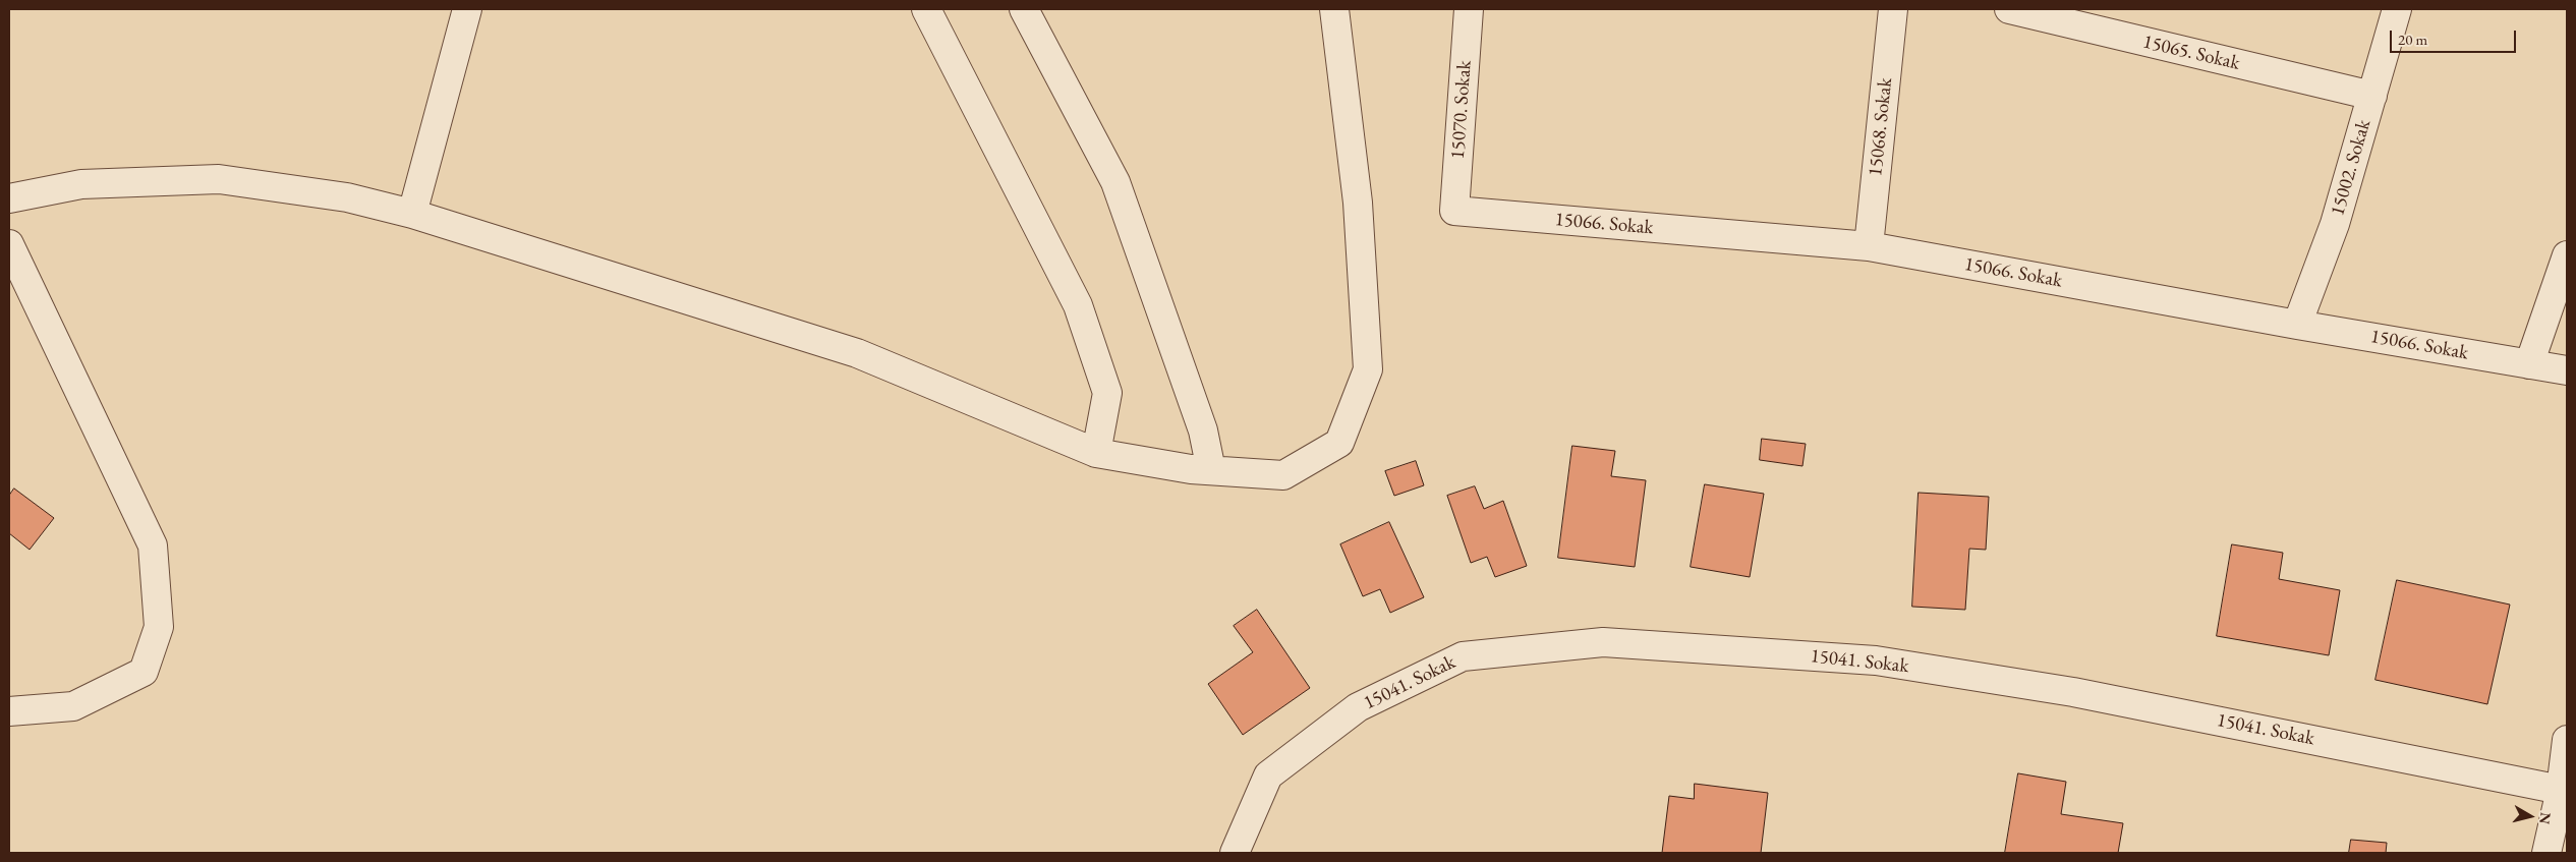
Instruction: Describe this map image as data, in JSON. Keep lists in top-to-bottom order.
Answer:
{
  "streets": {
    "street": [
      "15065. Sokak",
      "15070. Sokak",
      "15068. Sokak",
      "15002. Sokak",
      "15066. Sokak",
      "15041. Sokak"
    ]
  },
  "crossings": [
    ["15065. Sokak", "15002. Sokak"],
    ["15070. Sokak", "15066. Sokak"],
    ["15068. Sokak", "15066. Sokak"],
    ["15002. Sokak", "15066. Sokak"]
  ],
  "scale_bar": "20 m",
  "north": "right"
}
